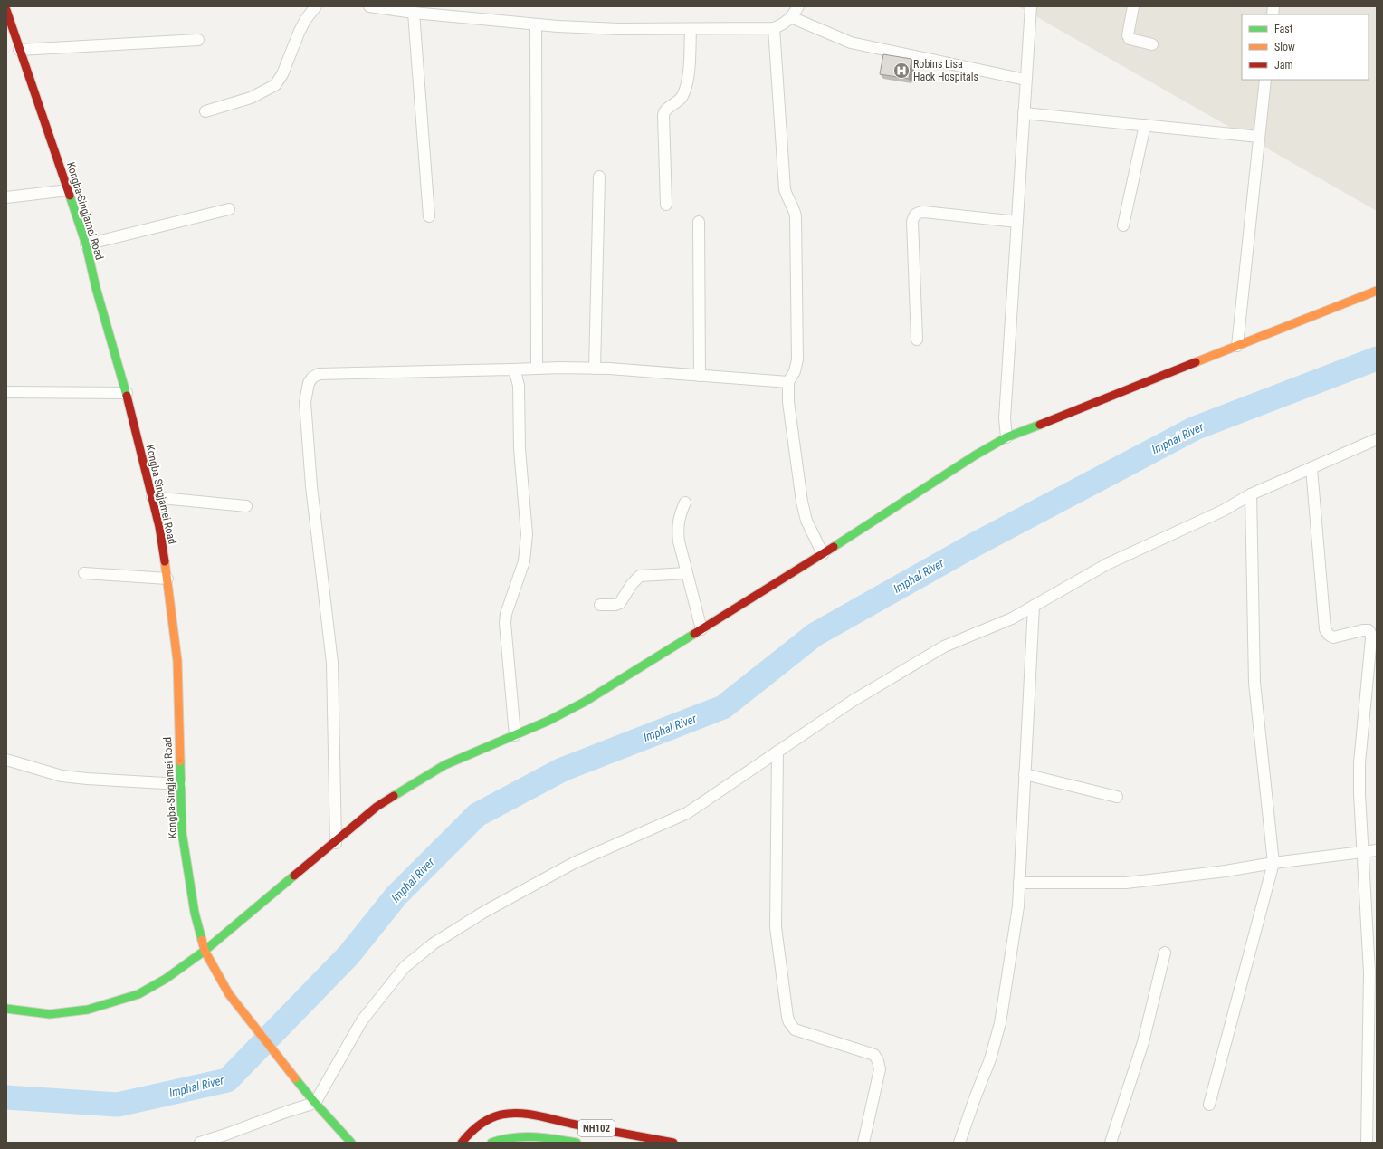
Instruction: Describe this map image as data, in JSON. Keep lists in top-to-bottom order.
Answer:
{
  "streets": {
    "main road": ["Kongba-Singjamei Road", "NH102"]
  },
  "water": ["Imphal River"],
  "places": {
    "hospital": ["Robins Lisa Hack Hospitals"]
  },
  "legend": ["Fast", "Slow", "Jam"]
}
